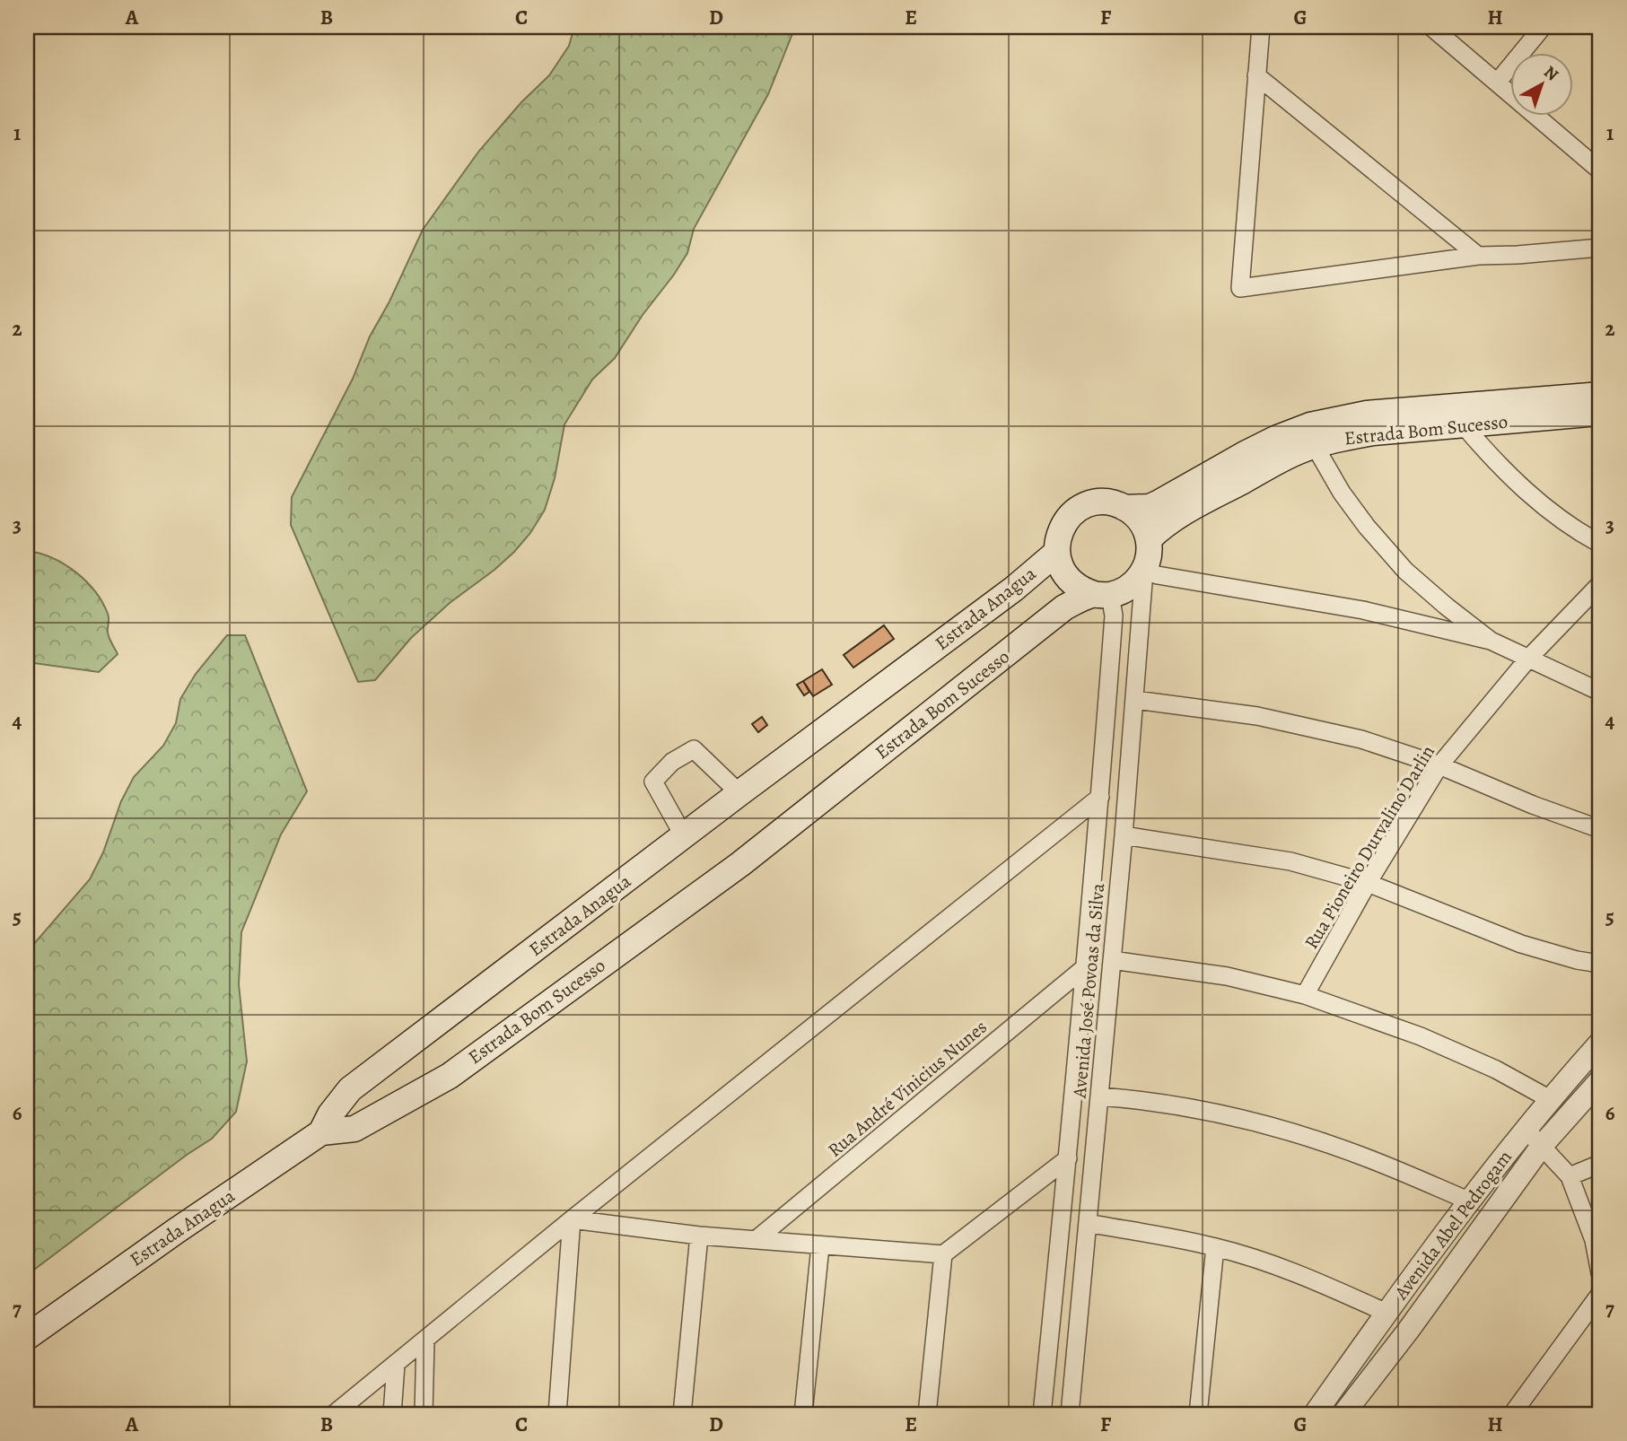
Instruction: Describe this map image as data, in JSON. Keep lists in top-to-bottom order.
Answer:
{
  "streets": {
    "main road": ["Estrada Bom Sucesso", "Estrada Anagua"],
    "street": [
      "Rua Pioneiro Durvalino Darlin",
      "Avenida José Povoas da Silva",
      "Rua André Vinicius Nunes",
      "Avenida Abel Pedrogam"
    ]
  },
  "crossings": [
    ["Estrada Bom Sucesso", "Estrada Anagua"],
    ["Estrada Bom Sucesso", "Avenida José Povoas da Silva"],
    ["Estrada Anagua", "Avenida José Povoas da Silva"],
    ["Avenida José Povoas da Silva", "Rua André Vinicius Nunes"]
  ],
  "north": "top right",
  "grid": {
    "columns": [
      "A",
      "B",
      "C",
      "D",
      "E",
      "F",
      "G",
      "H"
    ],
    "rows": [
      "1",
      "2",
      "3",
      "4",
      "5",
      "6",
      "7"
    ]
  }
}
